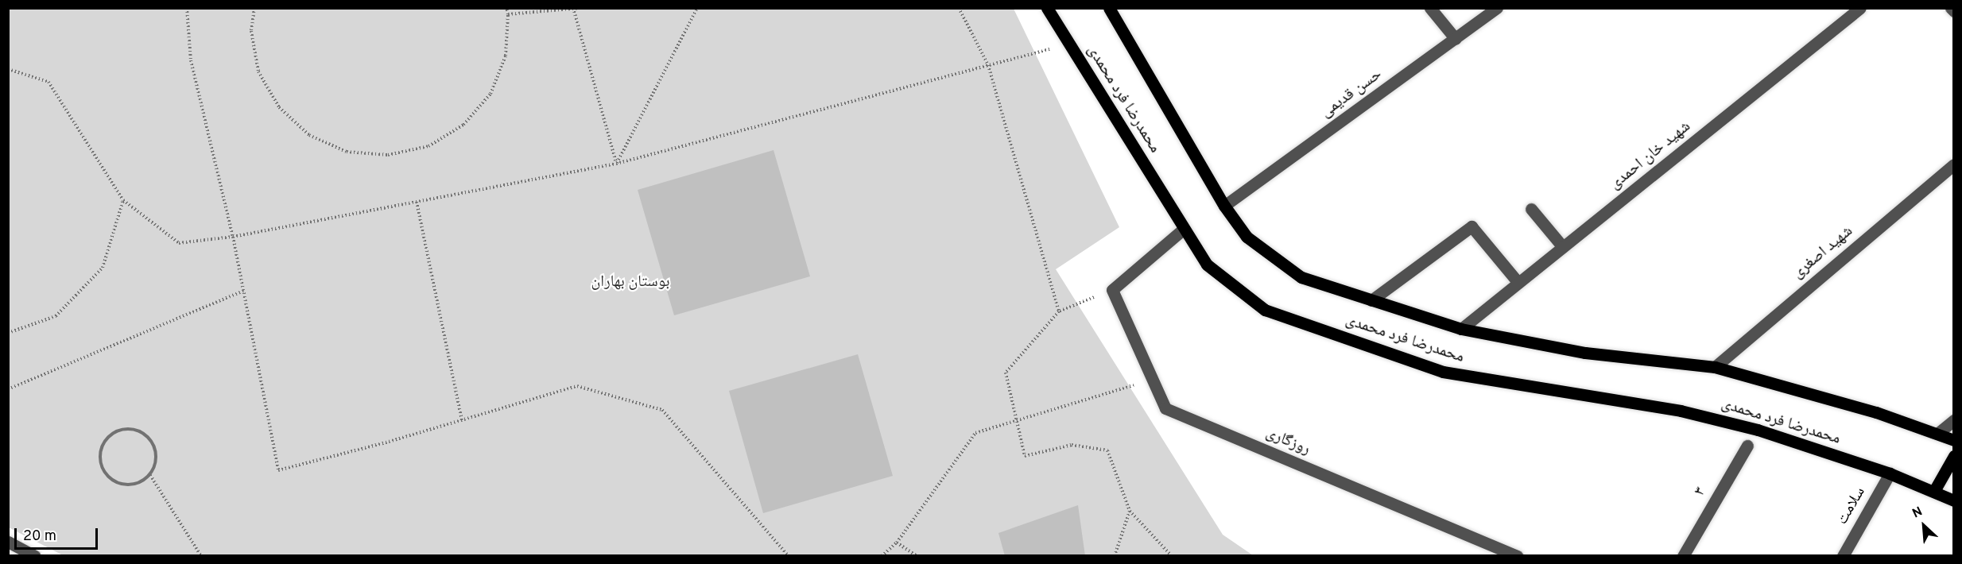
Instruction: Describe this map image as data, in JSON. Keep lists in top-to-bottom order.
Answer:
{
  "streets": {
    "main road": ["محمدرضا فرد محمدی"],
    "street": [
      "حسن قدیمی",
      "شهید خان احمدی",
      "شهید اصغری",
      "روزگاری",
      "۳",
      "سلامت"
    ]
  },
  "crossings": [
    ["حسن قدیمی", "محمدرضا فرد محمدی"],
    ["محمدرضا فرد محمدی", "شهید خان احمدی"],
    ["محمدرضا فرد محمدی", "شهید اصغری"],
    ["محمدرضا فرد محمدی", "سلامت"]
  ],
  "parks": ["بوستان بهاران"],
  "scale_bar": "20 m",
  "north": "top left"
}
